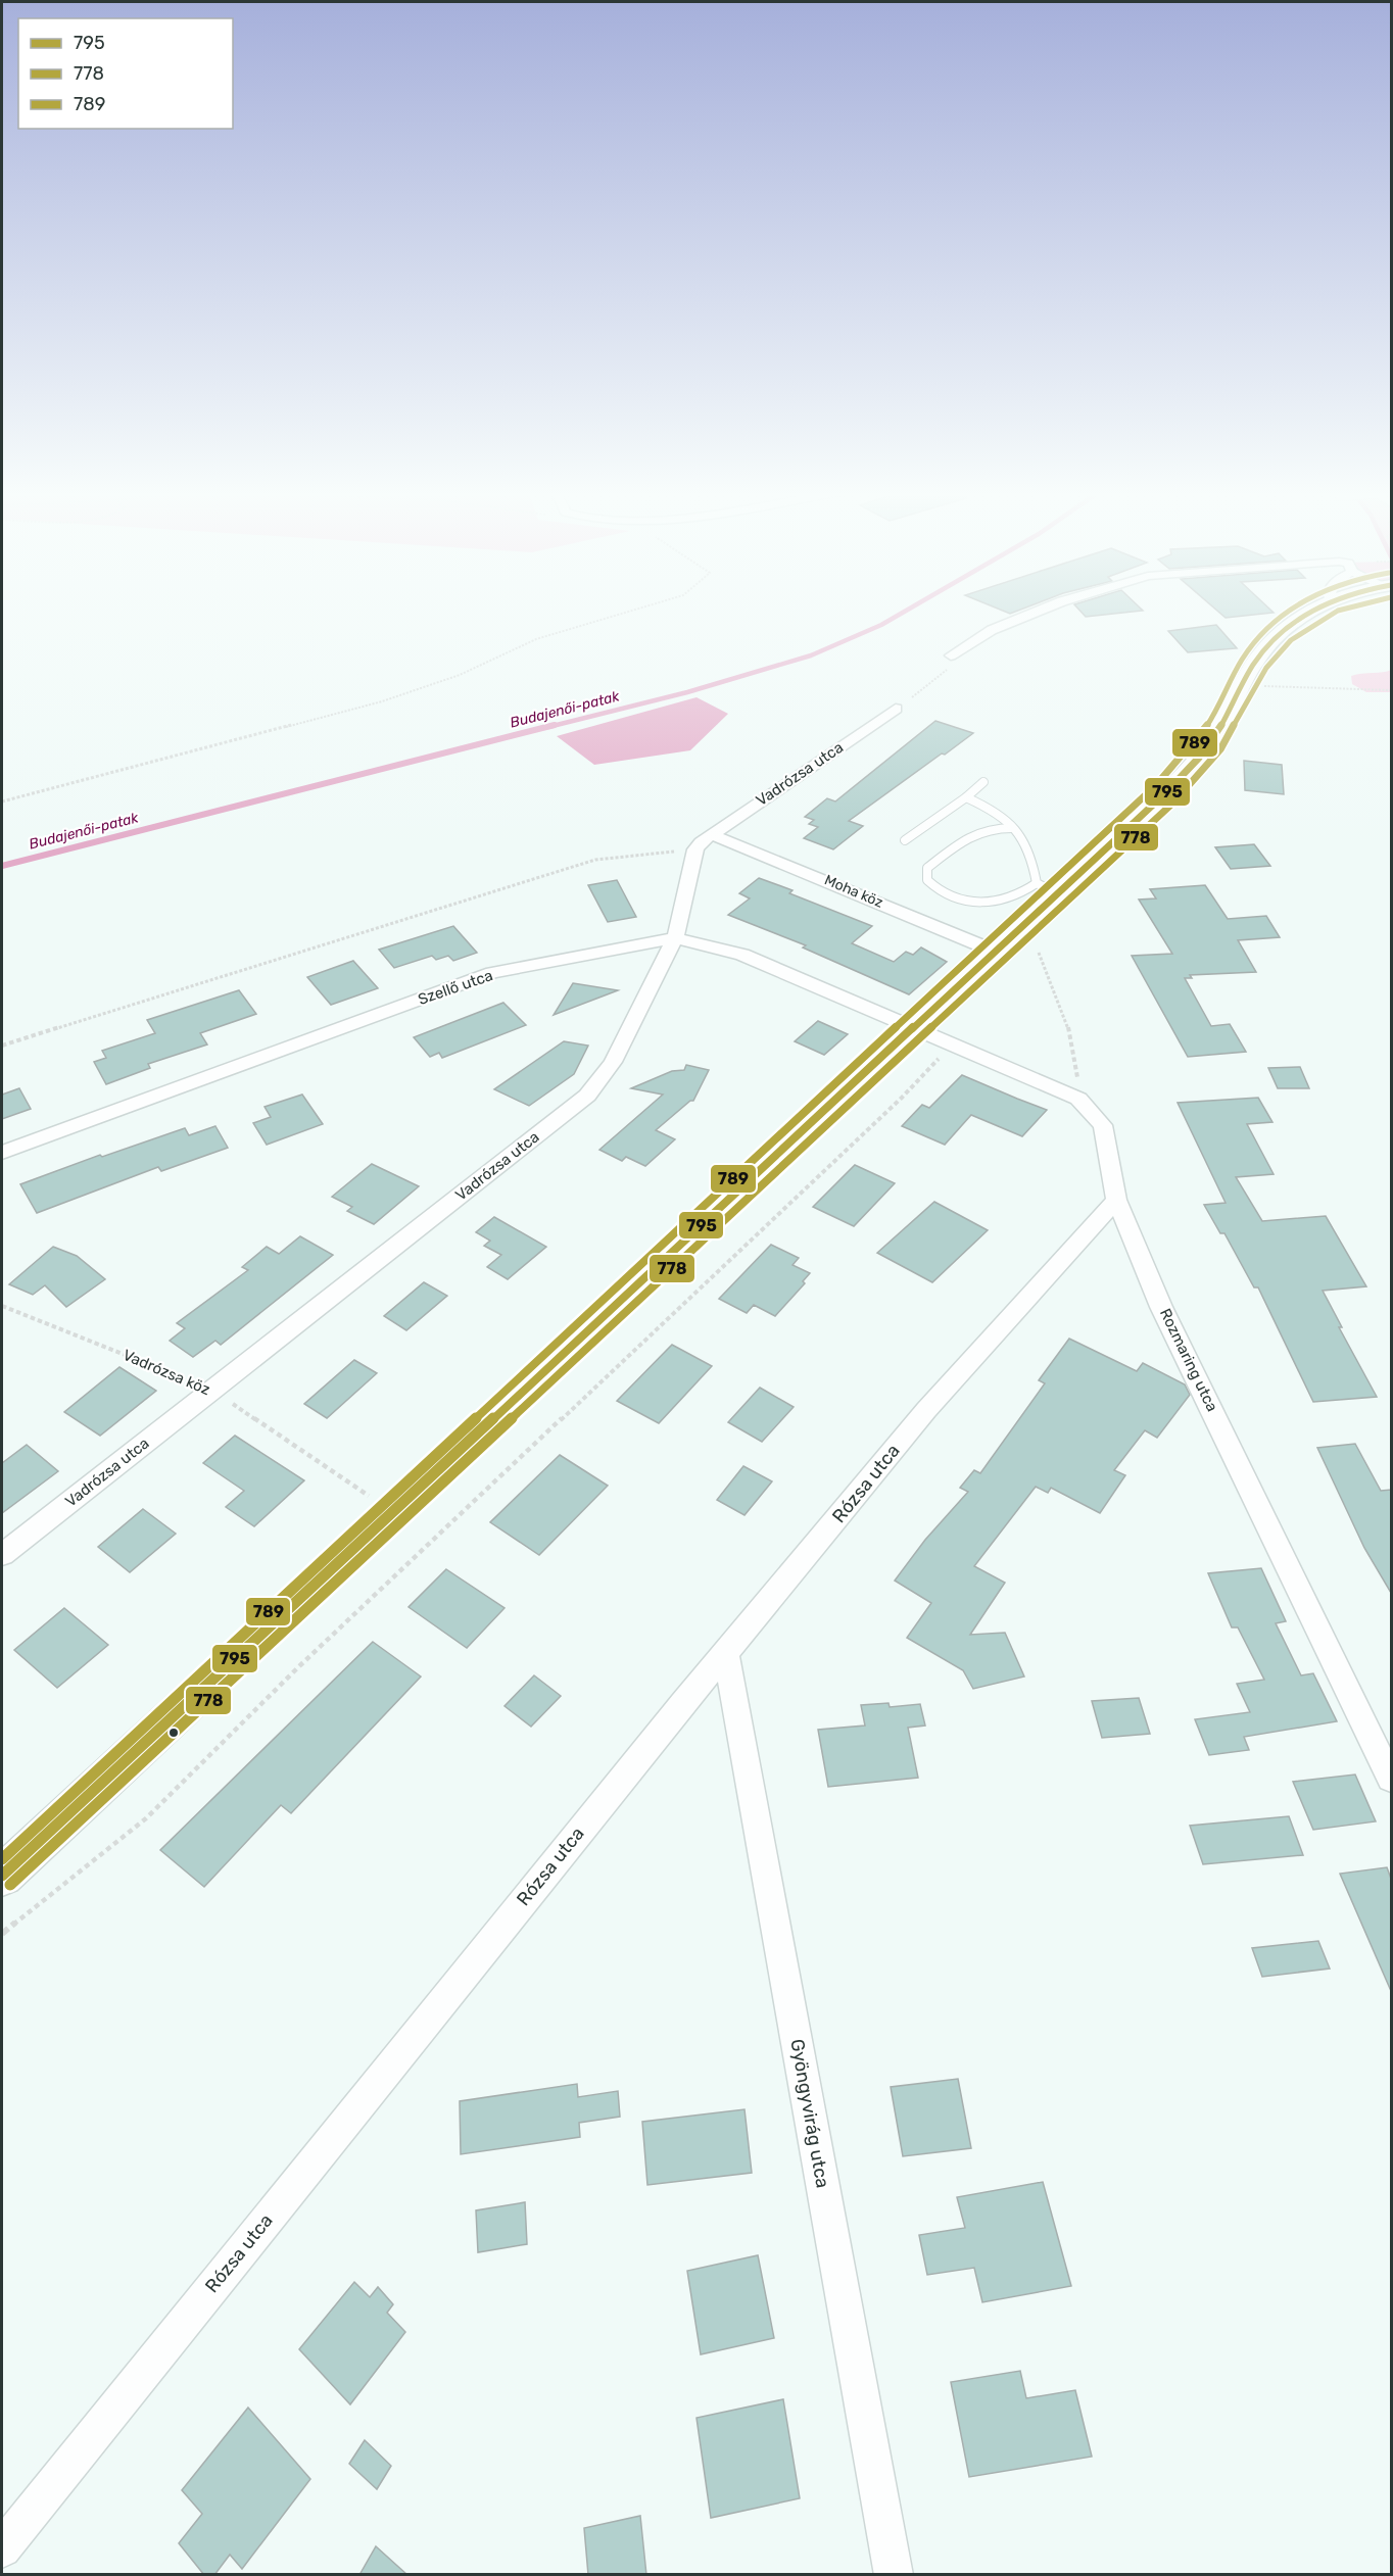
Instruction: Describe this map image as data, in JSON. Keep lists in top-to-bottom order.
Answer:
{
  "streets": {
    "street": [
      "Vadrózsa utca",
      "Moha köz",
      "Szellő utca",
      "Rozmaring utca",
      "Rózsa utca",
      "Gyöngyvirág utca"
    ],
    "path": ["Vadrózsa köz"]
  },
  "crossings": [
    ["Vadrózsa utca", "Moha köz"],
    ["Vadrózsa utca", "Szellő utca"],
    ["Vadrózsa utca", "Vadrózsa köz"],
    ["Szellő utca", "Rozmaring utca"],
    ["Rozmaring utca", "Rózsa utca"],
    ["Rózsa utca", "Gyöngyvirág utca"]
  ],
  "water": ["Budajenői-patak"],
  "lines": ["transit line 795", "transit line 778", "transit line 789"],
  "legend": ["795", "778", "789"]
}
